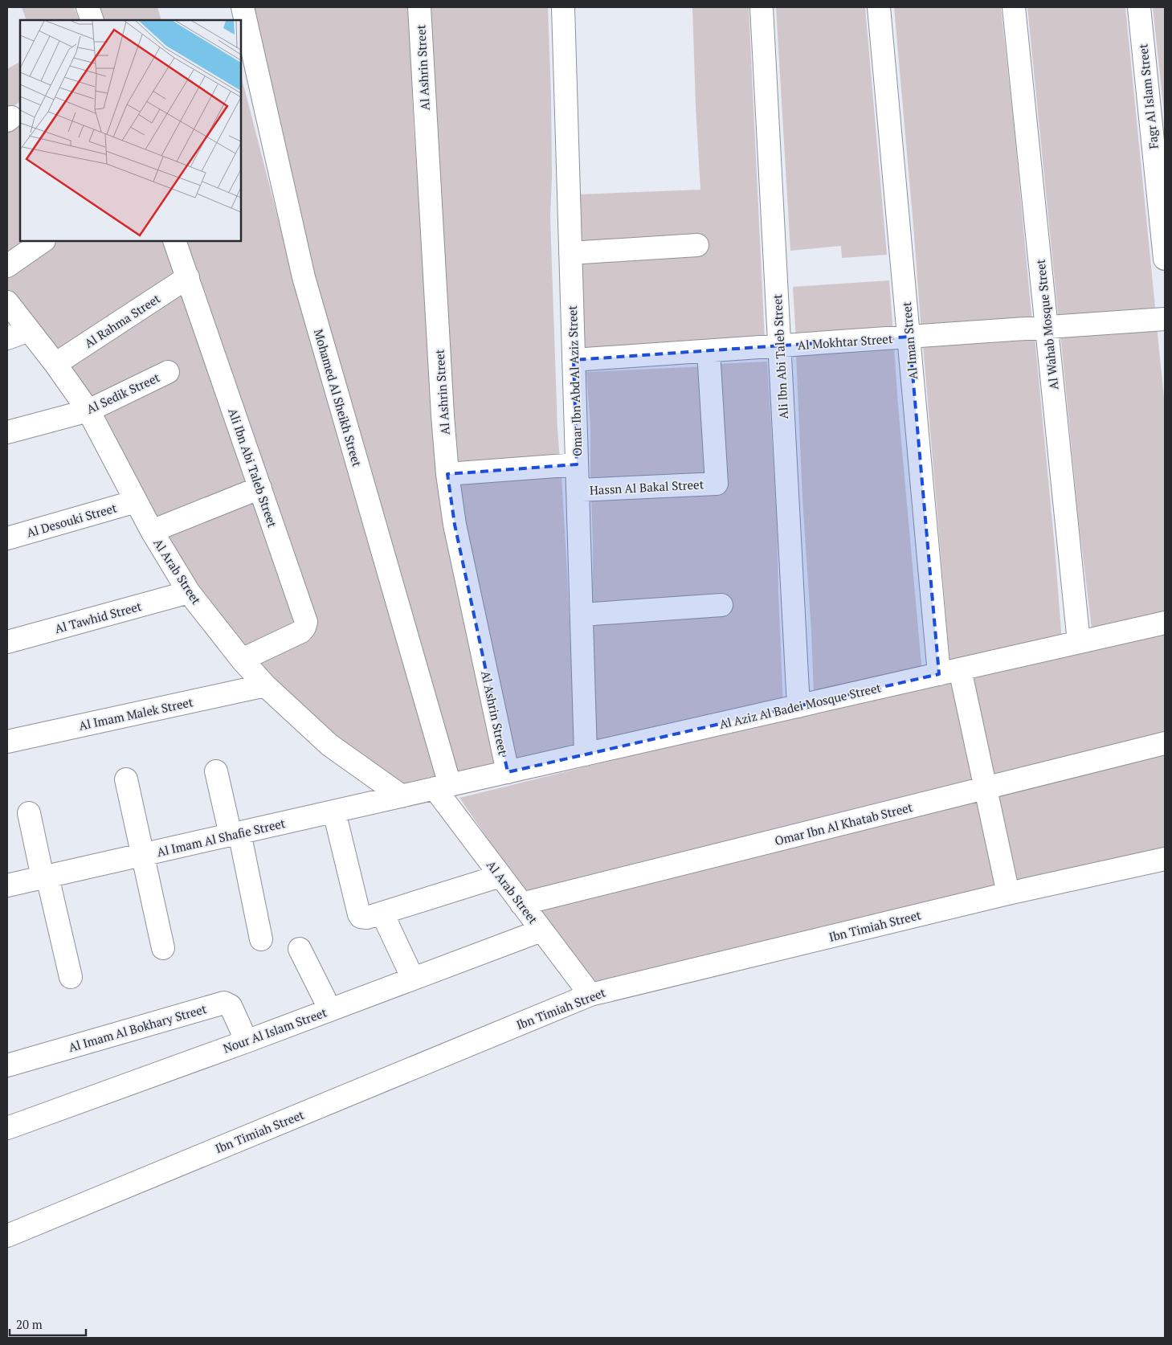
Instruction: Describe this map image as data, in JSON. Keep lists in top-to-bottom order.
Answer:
{
  "streets": {
    "street": [
      "Al Ashrin Street",
      "Fagr Al Islam Street",
      "Al Rahma Street",
      "Al Wahab Mosque Street",
      "Al Iman Street",
      "Al Mokhtar Street",
      "Ali Ibn Abi Taleb Street",
      "Omar Ibn Abd Al Aziz Street",
      "Al Sedik Street",
      "Mohamed Al Sheikh Street",
      "Hassn Al Bakal Street",
      "Al Desouki Street",
      "Al Arab Street",
      "Al Tawhid Street",
      "Al Aziz Al Badei Mosque Street",
      "Al Imam Malek Street",
      "Omar Ibn Al Khatab Street",
      "Al Imam Al Shafie Street",
      "Ibn Timiah Street",
      "Al Imam Al Bokhary Street",
      "Nour Al Islam Street"
    ]
  },
  "crossings": [
    ["Al Ashrin Street", "Al Aziz Al Badei Mosque Street"],
    ["Al Rahma Street", "Ali Ibn Abi Taleb Street"],
    ["Al Rahma Street", "Al Arab Street"],
    ["Al Wahab Mosque Street", "Al Mokhtar Street"],
    ["Al Wahab Mosque Street", "Al Aziz Al Badei Mosque Street"],
    ["Al Iman Street", "Al Mokhtar Street"],
    ["Al Iman Street", "Al Aziz Al Badei Mosque Street"],
    ["Al Mokhtar Street", "Ali Ibn Abi Taleb Street"],
    ["Al Mokhtar Street", "Omar Ibn Abd Al Aziz Street"],
    ["Al Mokhtar Street", "Hassn Al Bakal Street"],
    ["Ali Ibn Abi Taleb Street", "Al Arab Street"],
    ["Ali Ibn Abi Taleb Street", "Al Aziz Al Badei Mosque Street"],
    ["Omar Ibn Abd Al Aziz Street", "Hassn Al Bakal Street"],
    ["Omar Ibn Abd Al Aziz Street", "Al Aziz Al Badei Mosque Street"],
    ["Al Sedik Street", "Al Arab Street"],
    ["Mohamed Al Sheikh Street", "Al Arab Street"],
    ["Mohamed Al Sheikh Street", "Al Aziz Al Badei Mosque Street"],
    ["Mohamed Al Sheikh Street", "Al Imam Al Shafie Street"],
    ["Al Desouki Street", "Al Arab Street"],
    ["Al Arab Street", "Al Tawhid Street"],
    ["Al Arab Street", "Al Aziz Al Badei Mosque Street"],
    ["Al Arab Street", "Al Imam Malek Street"],
    ["Al Arab Street", "Omar Ibn Al Khatab Street"],
    ["Al Arab Street", "Al Imam Al Shafie Street"],
    ["Al Arab Street", "Ibn Timiah Street"],
    ["Al Arab Street", "Nour Al Islam Street"],
    ["Al Aziz Al Badei Mosque Street", "Al Imam Al Shafie Street"],
    ["Al Imam Al Bokhary Street", "Nour Al Islam Street"]
  ],
  "scale_bar": "20 m"
}
